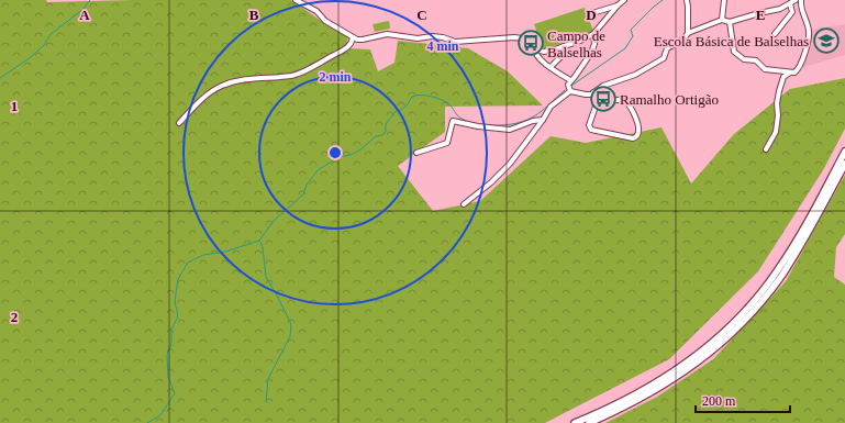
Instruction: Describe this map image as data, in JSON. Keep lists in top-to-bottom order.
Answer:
{
  "places": {
    "school or university": ["Escola Básica de Balselhas"],
    "bus stop": ["Campo de Balselhas", "Ramalho Ortigão"]
  },
  "scale_bar": "200 m",
  "grid": {
    "columns": [
      "A",
      "B",
      "C",
      "D",
      "E"
    ],
    "rows": ["1", "2"]
  },
  "rings": ["4 min", "2 min"]
}
